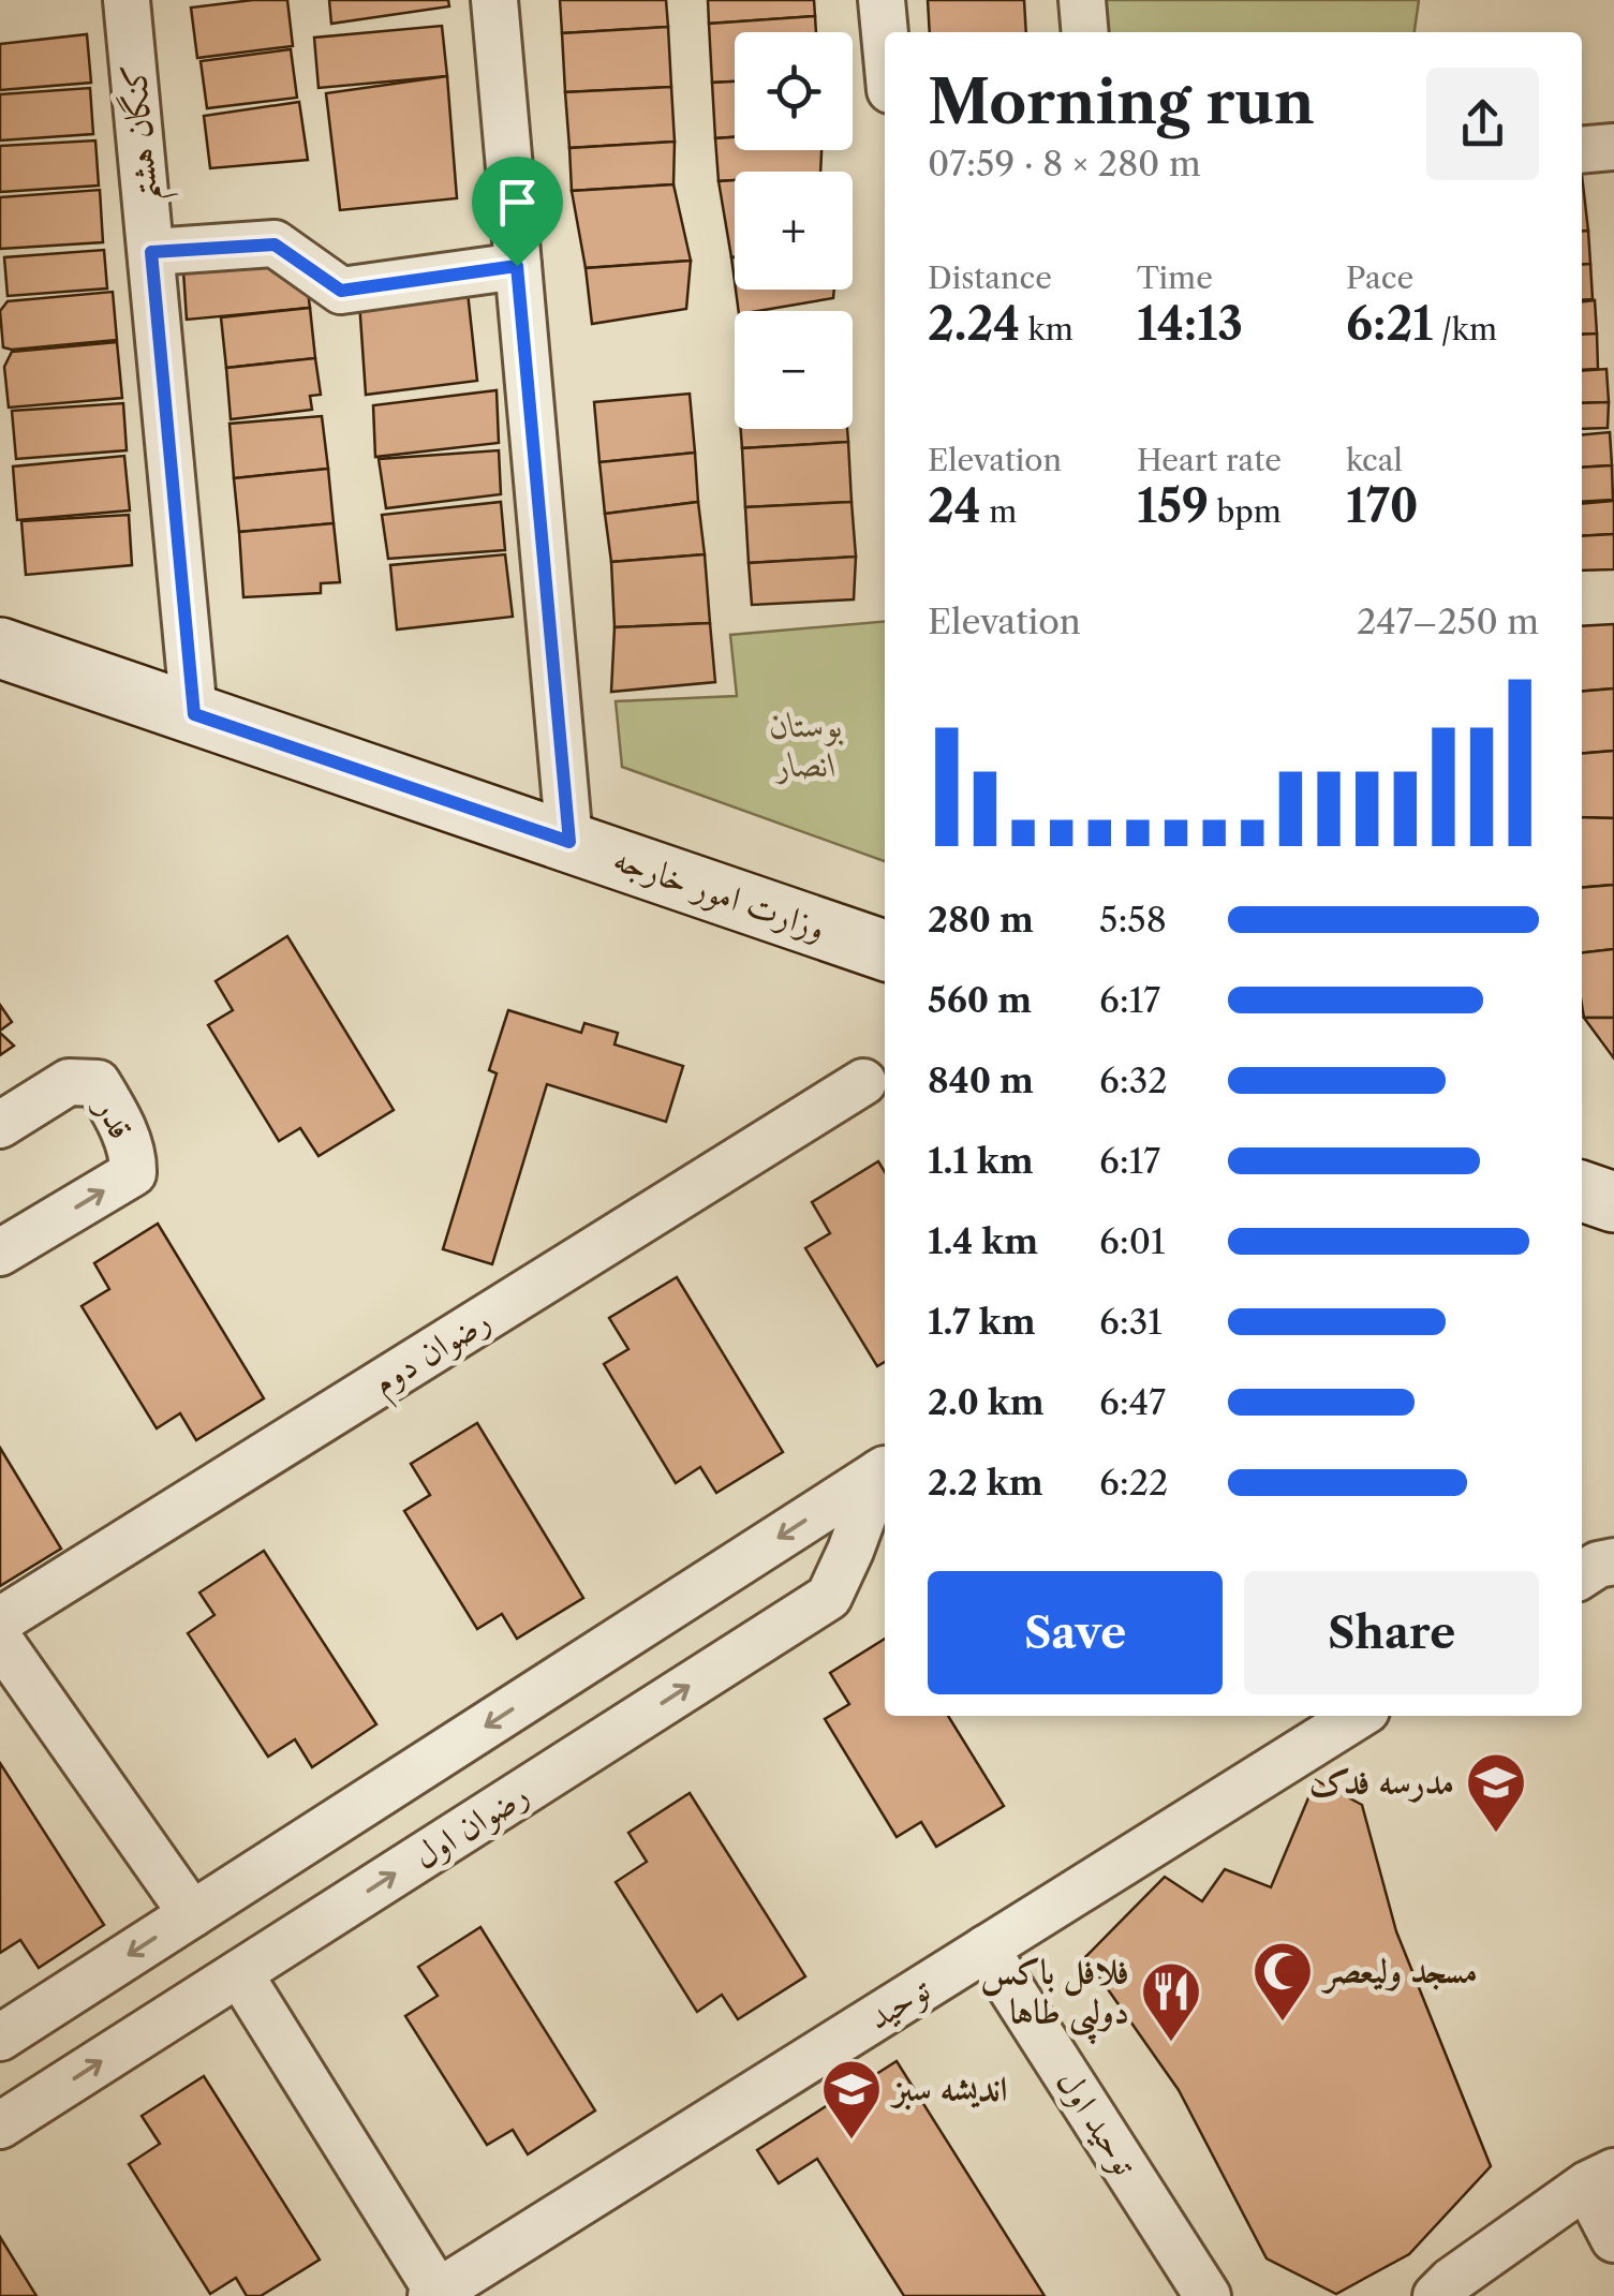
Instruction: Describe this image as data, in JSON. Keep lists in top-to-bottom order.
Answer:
{
  "streets": {
    "main road": ["وزارت امور خارجه"],
    "street": [
      "کنگان هشتم",
      "قدر",
      "رضوان دوم",
      "رضوان اول",
      "توحید",
      "توحید اول"
    ]
  },
  "crossings": [
    ["کنگان هشتم", "وزارت امور خارجه"],
    ["توحید", "توحید اول"]
  ],
  "parks": ["بوستان انصار"],
  "places": {
    "school or university": ["مدرسه فدک", "اندیشه سبز"],
    "mosque": ["مسجد ولیعصر"],
    "restaurant": ["فلافل باکس دولپی طاها"]
  },
  "page": {
    "map_buttons": ["+", "−"],
    "heading": ["Morning run", "07:59 · 8 × 280 m"],
    "stats": [
      ["Distance", "2.24 km"],
      ["Time", "14:13"],
      ["Pace", "6:21 /km"],
      ["Elevation", "24 m"],
      ["Heart rate", "159 bpm"],
      ["kcal", "170"]
    ],
    "chart": ["Elevation", "247–250 m"],
    "list": [
      {
        "name": "280 m",
        "note": "5:58"
      },
      {
        "name": "560 m",
        "note": "6:17"
      },
      {
        "name": "840 m",
        "note": "6:32"
      },
      {
        "name": "1.1 km",
        "note": "6:17"
      },
      {
        "name": "1.4 km",
        "note": "6:01"
      },
      {
        "name": "1.7 km",
        "note": "6:31"
      },
      {
        "name": "2.0 km",
        "note": "6:47"
      },
      {
        "name": "2.2 km",
        "note": "6:22"
      }
    ],
    "buttons": ["Save", "Share"]
  }
}
